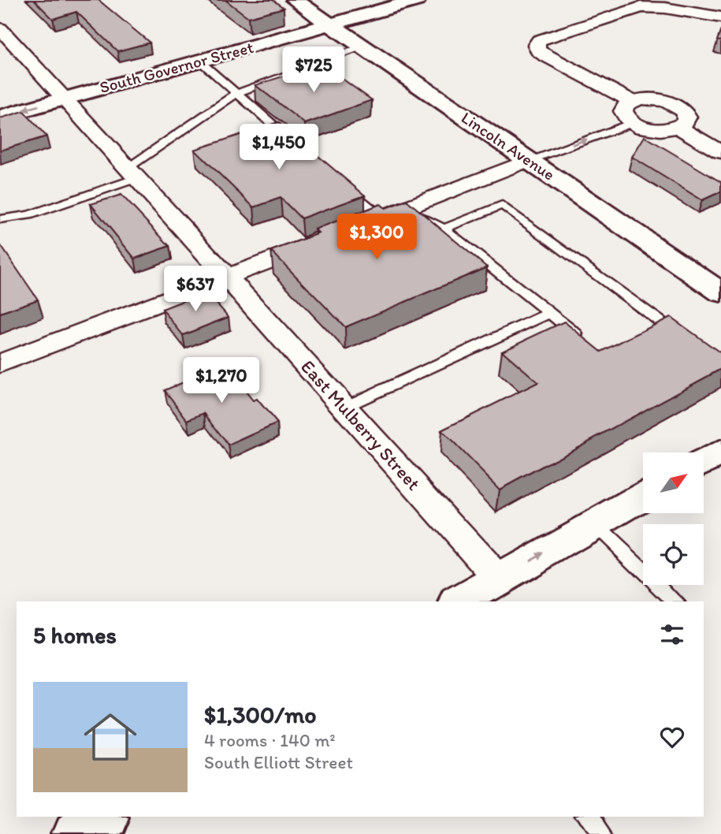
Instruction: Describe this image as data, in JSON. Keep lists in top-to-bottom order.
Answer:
{
  "streets": {
    "street": ["South Governor Street", "Lincoln Avenue", "East Mulberry Street"]
  },
  "crossings": [
    ["South Governor Street", "Lincoln Avenue"],
    ["South Governor Street", "East Mulberry Street"]
  ],
  "north": "top right",
  "page": {
    "price": [
      "$725",
      "$1,450",
      "$1,300",
      "$637",
      "$1,270"
    ],
    "heading": "5 homes",
    "list": [
      {
        "name": "$1,300/mo",
        "note": "4 rooms · 140 m² · South Elliott Street"
      }
    ]
  }
}
